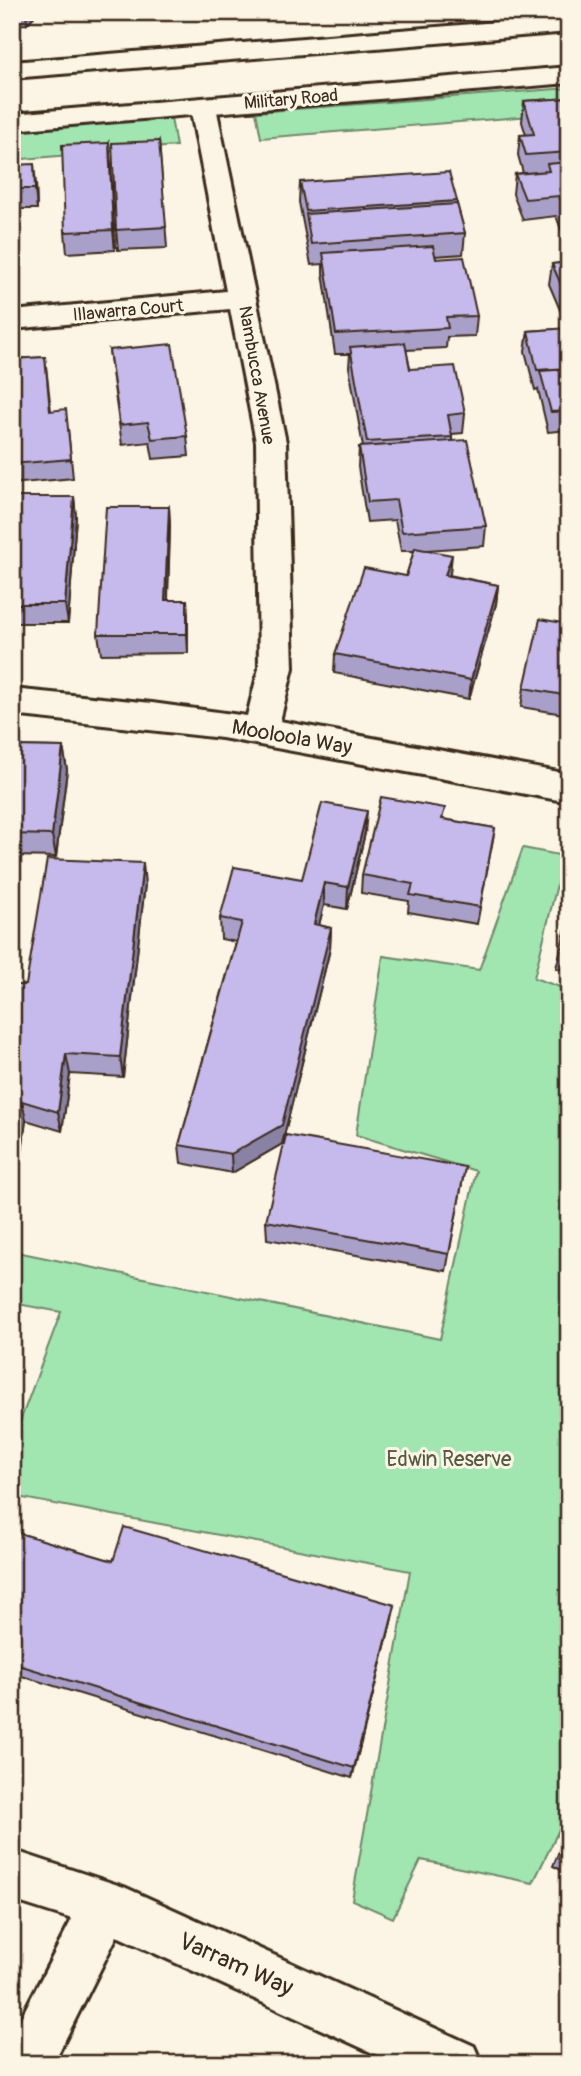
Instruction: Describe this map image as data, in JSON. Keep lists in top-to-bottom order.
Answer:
{
  "streets": {
    "street": [
      "Military Road",
      "Illawarra Court",
      "Nambucca Avenue",
      "Mooloola Way",
      "Varram Way"
    ]
  },
  "crossings": [
    ["Military Road", "Nambucca Avenue"],
    ["Illawarra Court", "Nambucca Avenue"],
    ["Nambucca Avenue", "Mooloola Way"]
  ],
  "parks": ["Edwin Reserve"]
}
